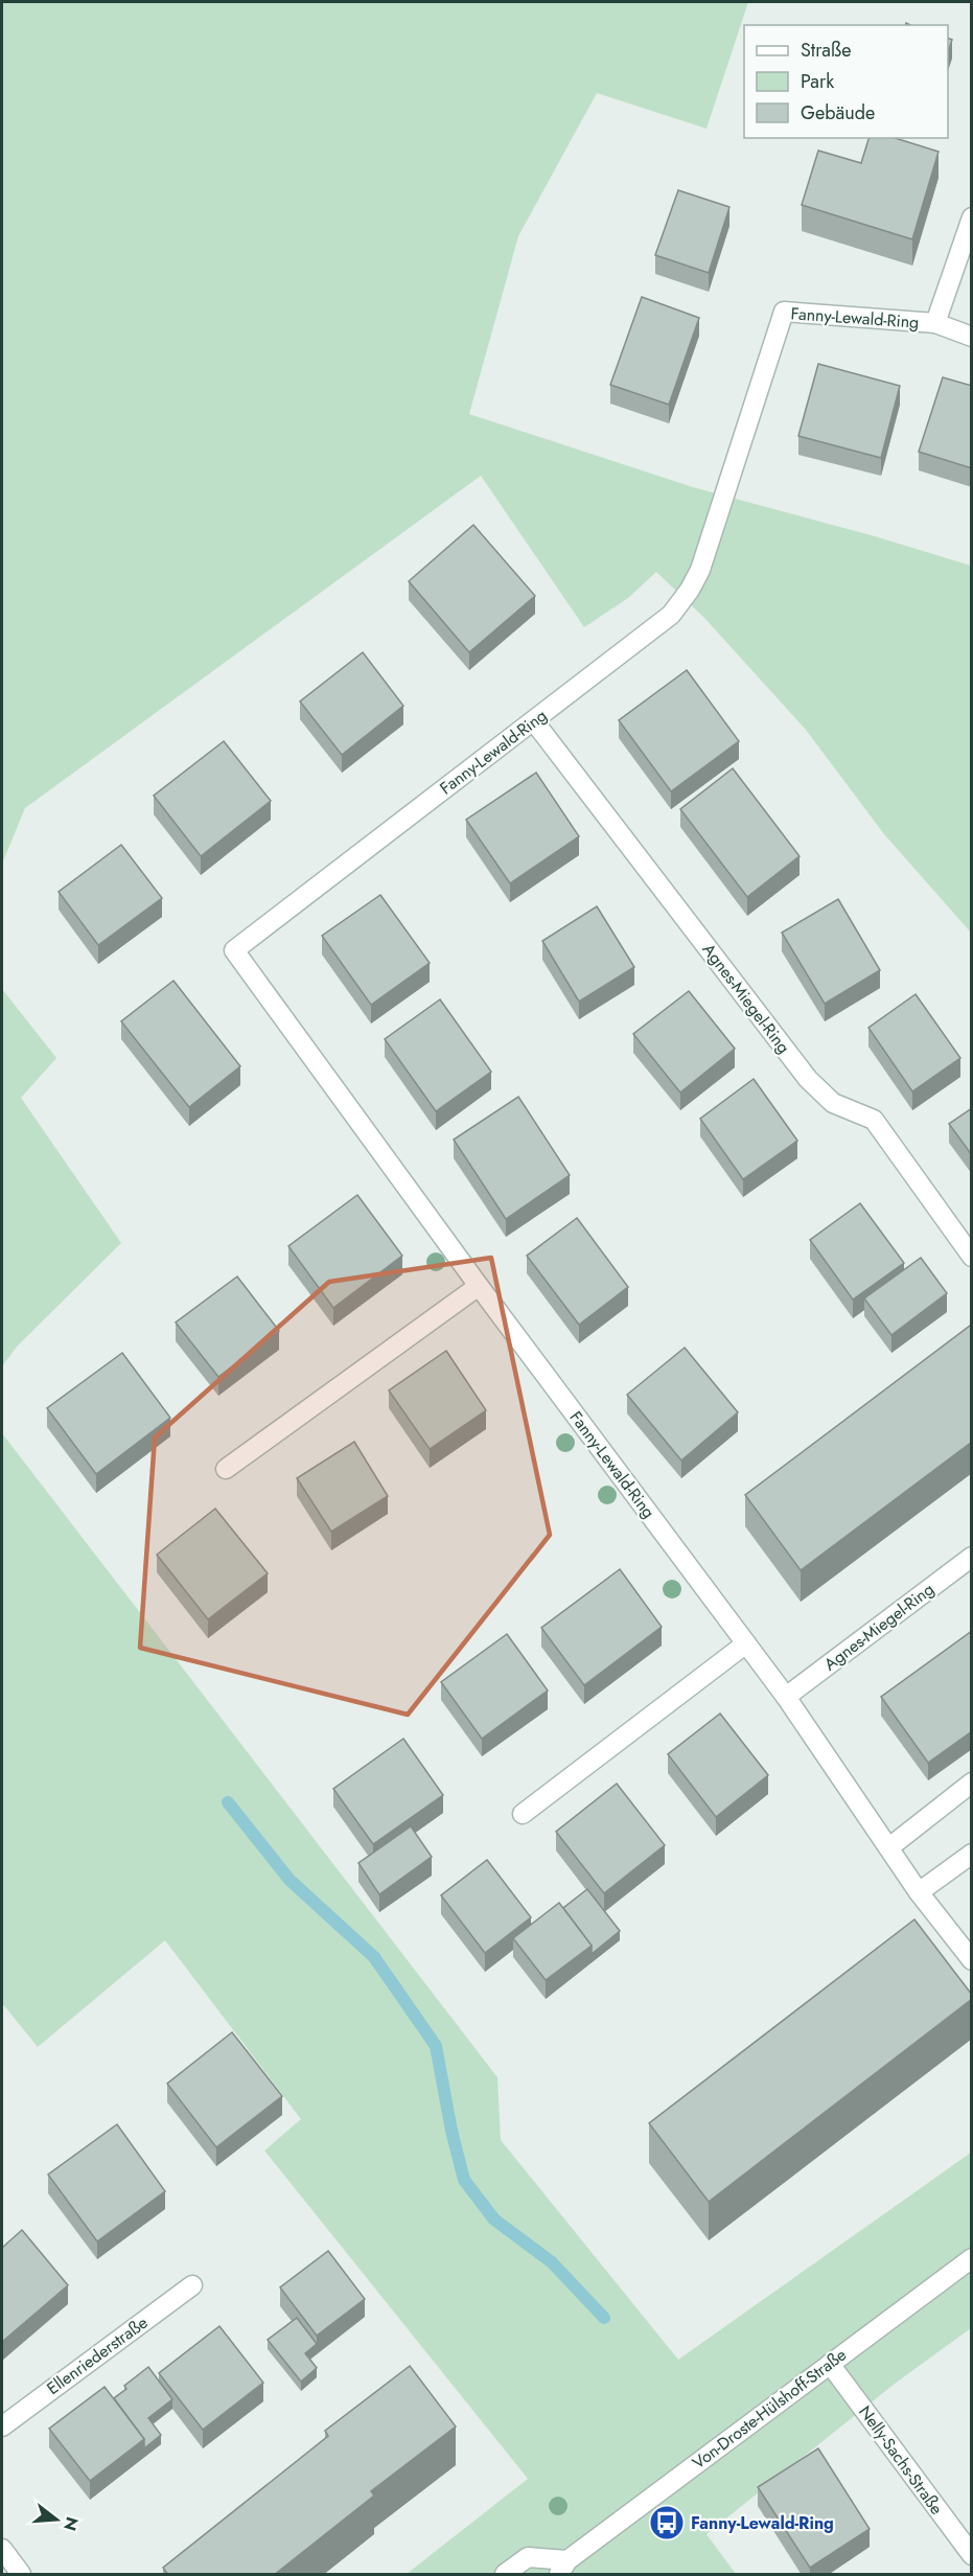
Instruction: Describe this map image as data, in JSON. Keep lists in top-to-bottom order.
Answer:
{
  "streets": {
    "street": [
      "Fanny-Lewald-Ring",
      "Agnes-Miegel-Ring",
      "Ellenriederstraße",
      "Von-Droste-Hülshoff-Straße",
      "Nelly-Sachs-Straße"
    ]
  },
  "crossings": [
    ["Fanny-Lewald-Ring", "Agnes-Miegel-Ring"],
    ["Von-Droste-Hülshoff-Straße", "Nelly-Sachs-Straße"]
  ],
  "places": {
    "bus stop": ["Fanny-Lewald-Ring"]
  },
  "legend": ["Straße", "Park", "Gebäude"],
  "north": "right"
}
